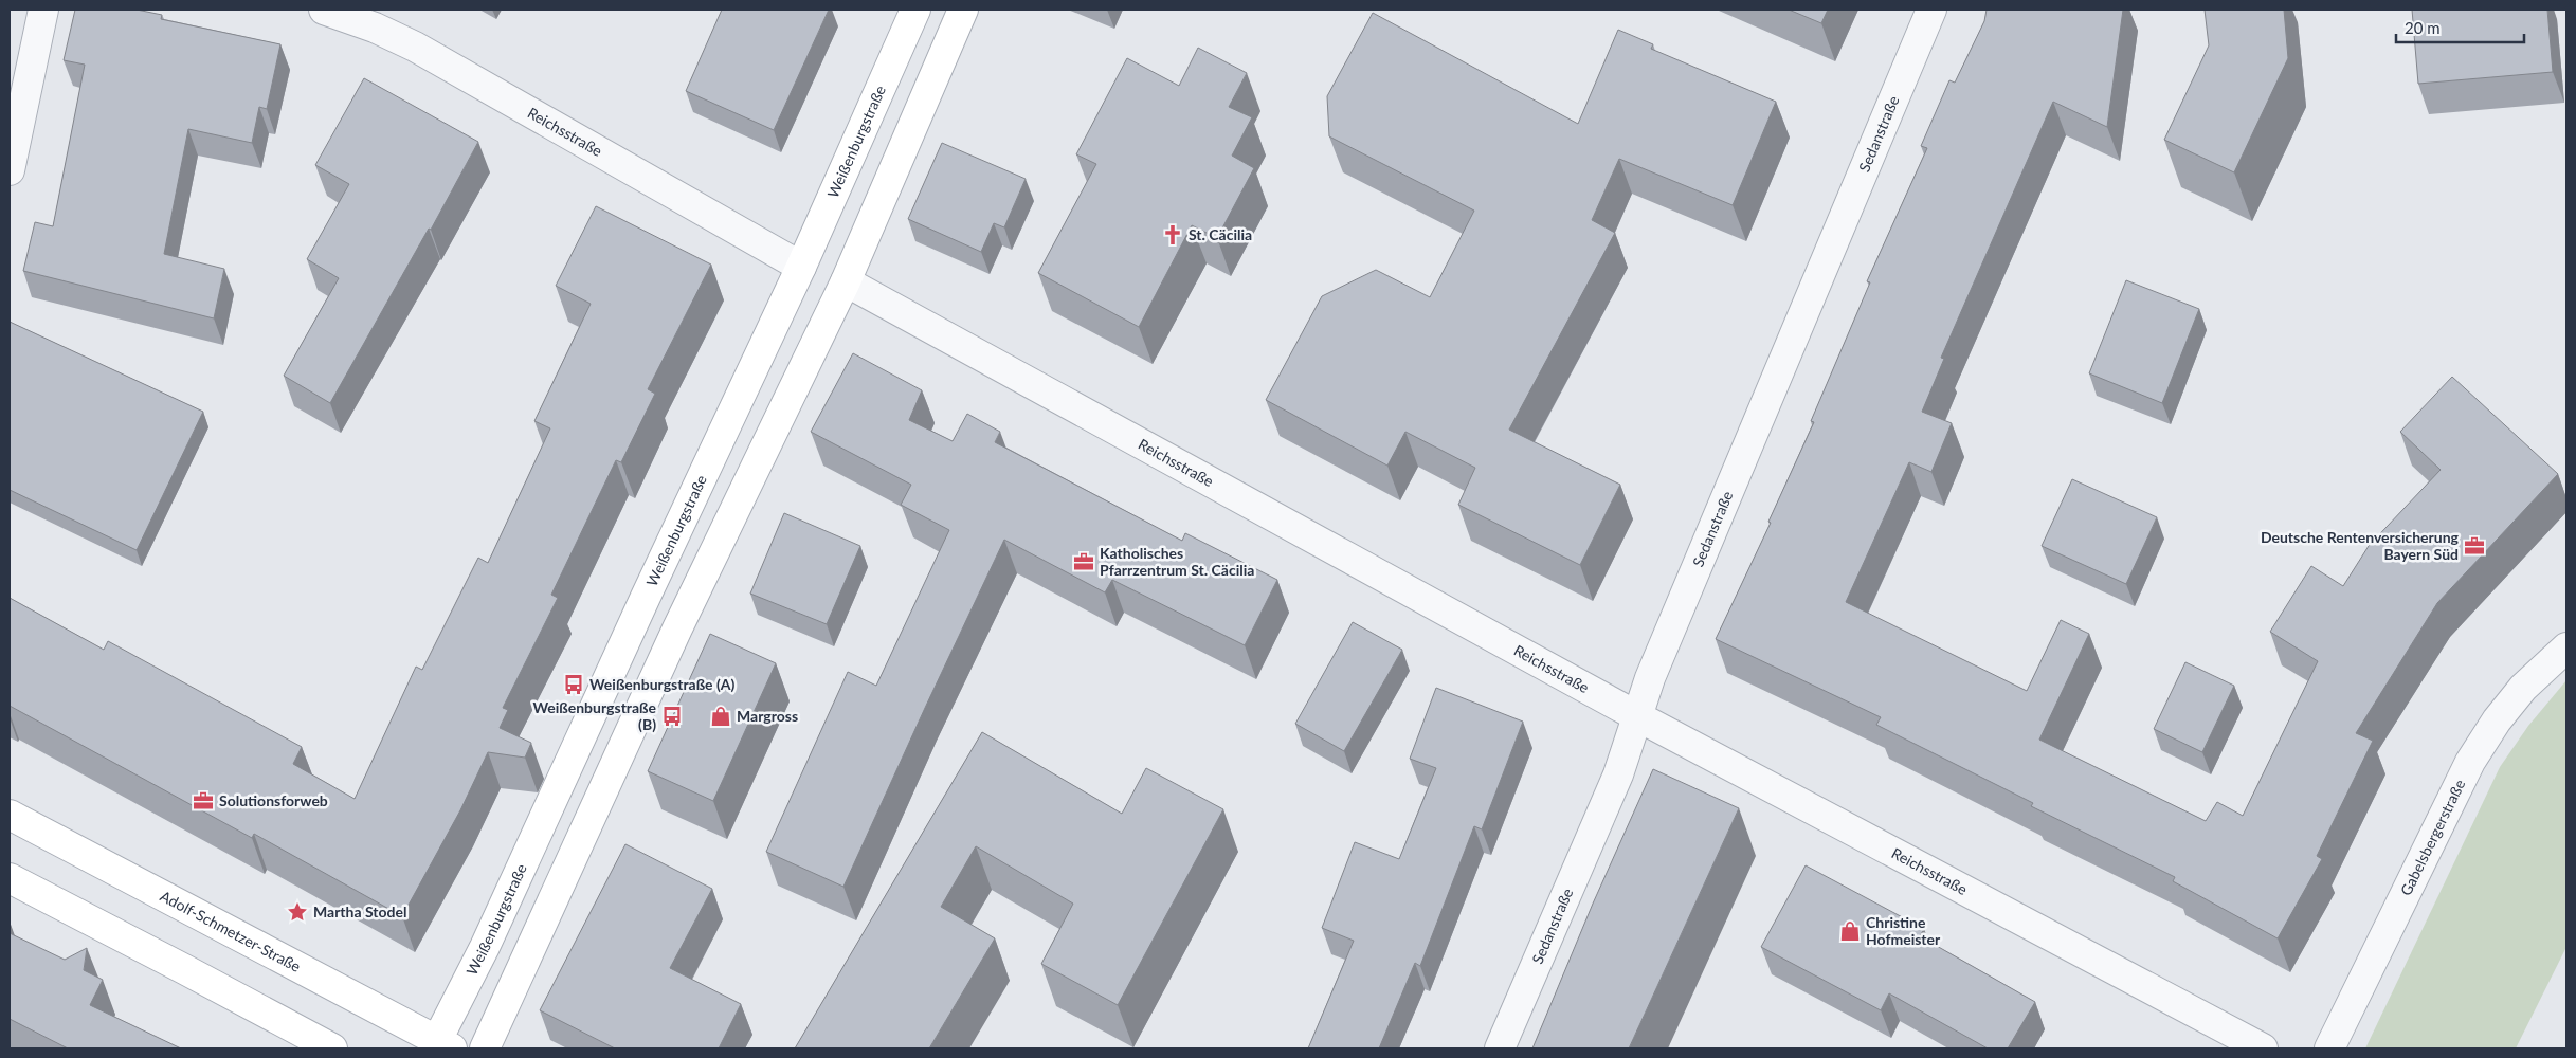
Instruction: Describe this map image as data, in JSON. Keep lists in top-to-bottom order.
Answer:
{
  "streets": {
    "main road": ["Weißenburgstraße", "Adolf-Schmetzer-Straße"],
    "street": ["Reichsstraße", "Sedanstraße", "Gabelsbergerstraße"]
  },
  "crossings": [
    ["Reichsstraße", "Sedanstraße"],
    ["Reichsstraße", "Weißenburgstraße"],
    ["Weißenburgstraße", "Adolf-Schmetzer-Straße"]
  ],
  "places": {
    "church": ["St. Cäcilia"],
    "office": ["Deutsche Rentenversicherung Bayern Süd", "Katholisches Pfarrzentrum St. Cäcilia", "Solutionsforweb"],
    "bus stop": ["Weißenburgstraße (A)", "Weißenburgstraße (B)"],
    "shop": ["Margross", "Christine Hofmeister"],
    "place": ["Martha Stodel"]
  },
  "scale_bar": "20 m"
}
